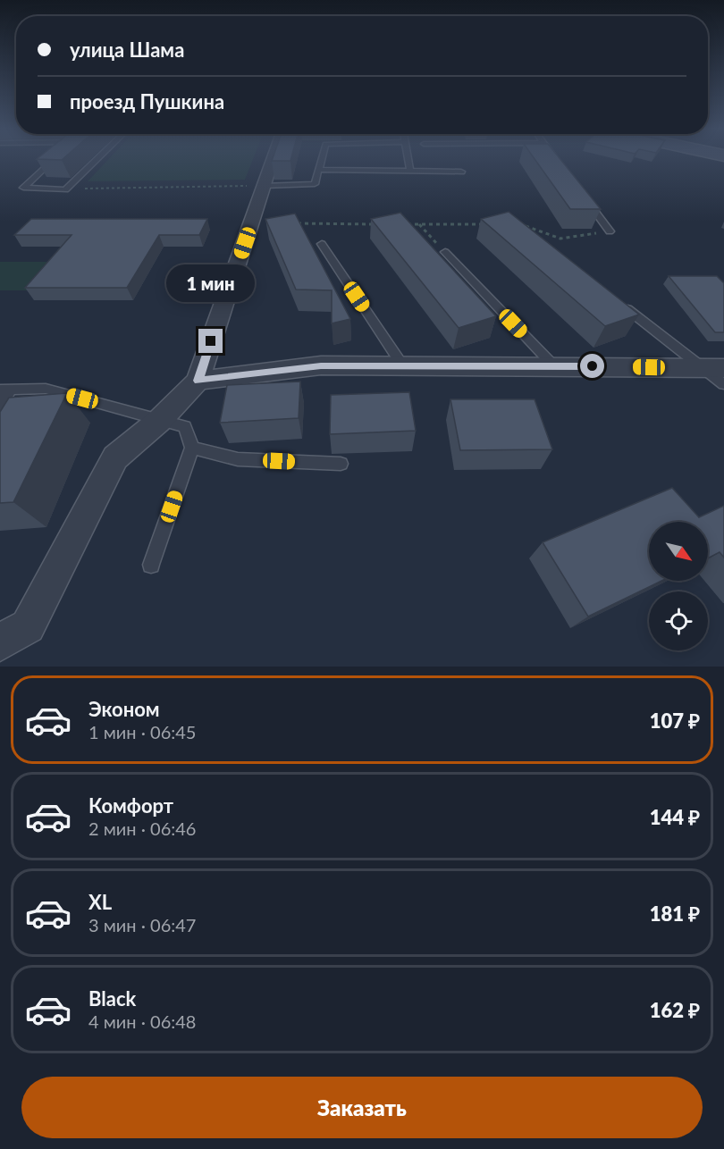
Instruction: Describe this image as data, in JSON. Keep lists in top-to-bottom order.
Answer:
{
  "north": "bottom right",
  "page": {
    "banner": ["улица Шама", "проезд Пушкина"],
    "bubble": "1 мин",
    "list": [
      {
        "name": "Эконом",
        "note": "1 мин · 06:45",
        "value": "107 ₽"
      },
      {
        "name": "Комфорт",
        "note": "2 мин · 06:46",
        "value": "144 ₽"
      },
      {
        "name": "XL",
        "note": "3 мин · 06:47",
        "value": "181 ₽"
      },
      {
        "name": "Black",
        "note": "4 мин · 06:48",
        "value": "162 ₽"
      }
    ],
    "buttons": "Заказать"
  }
}
